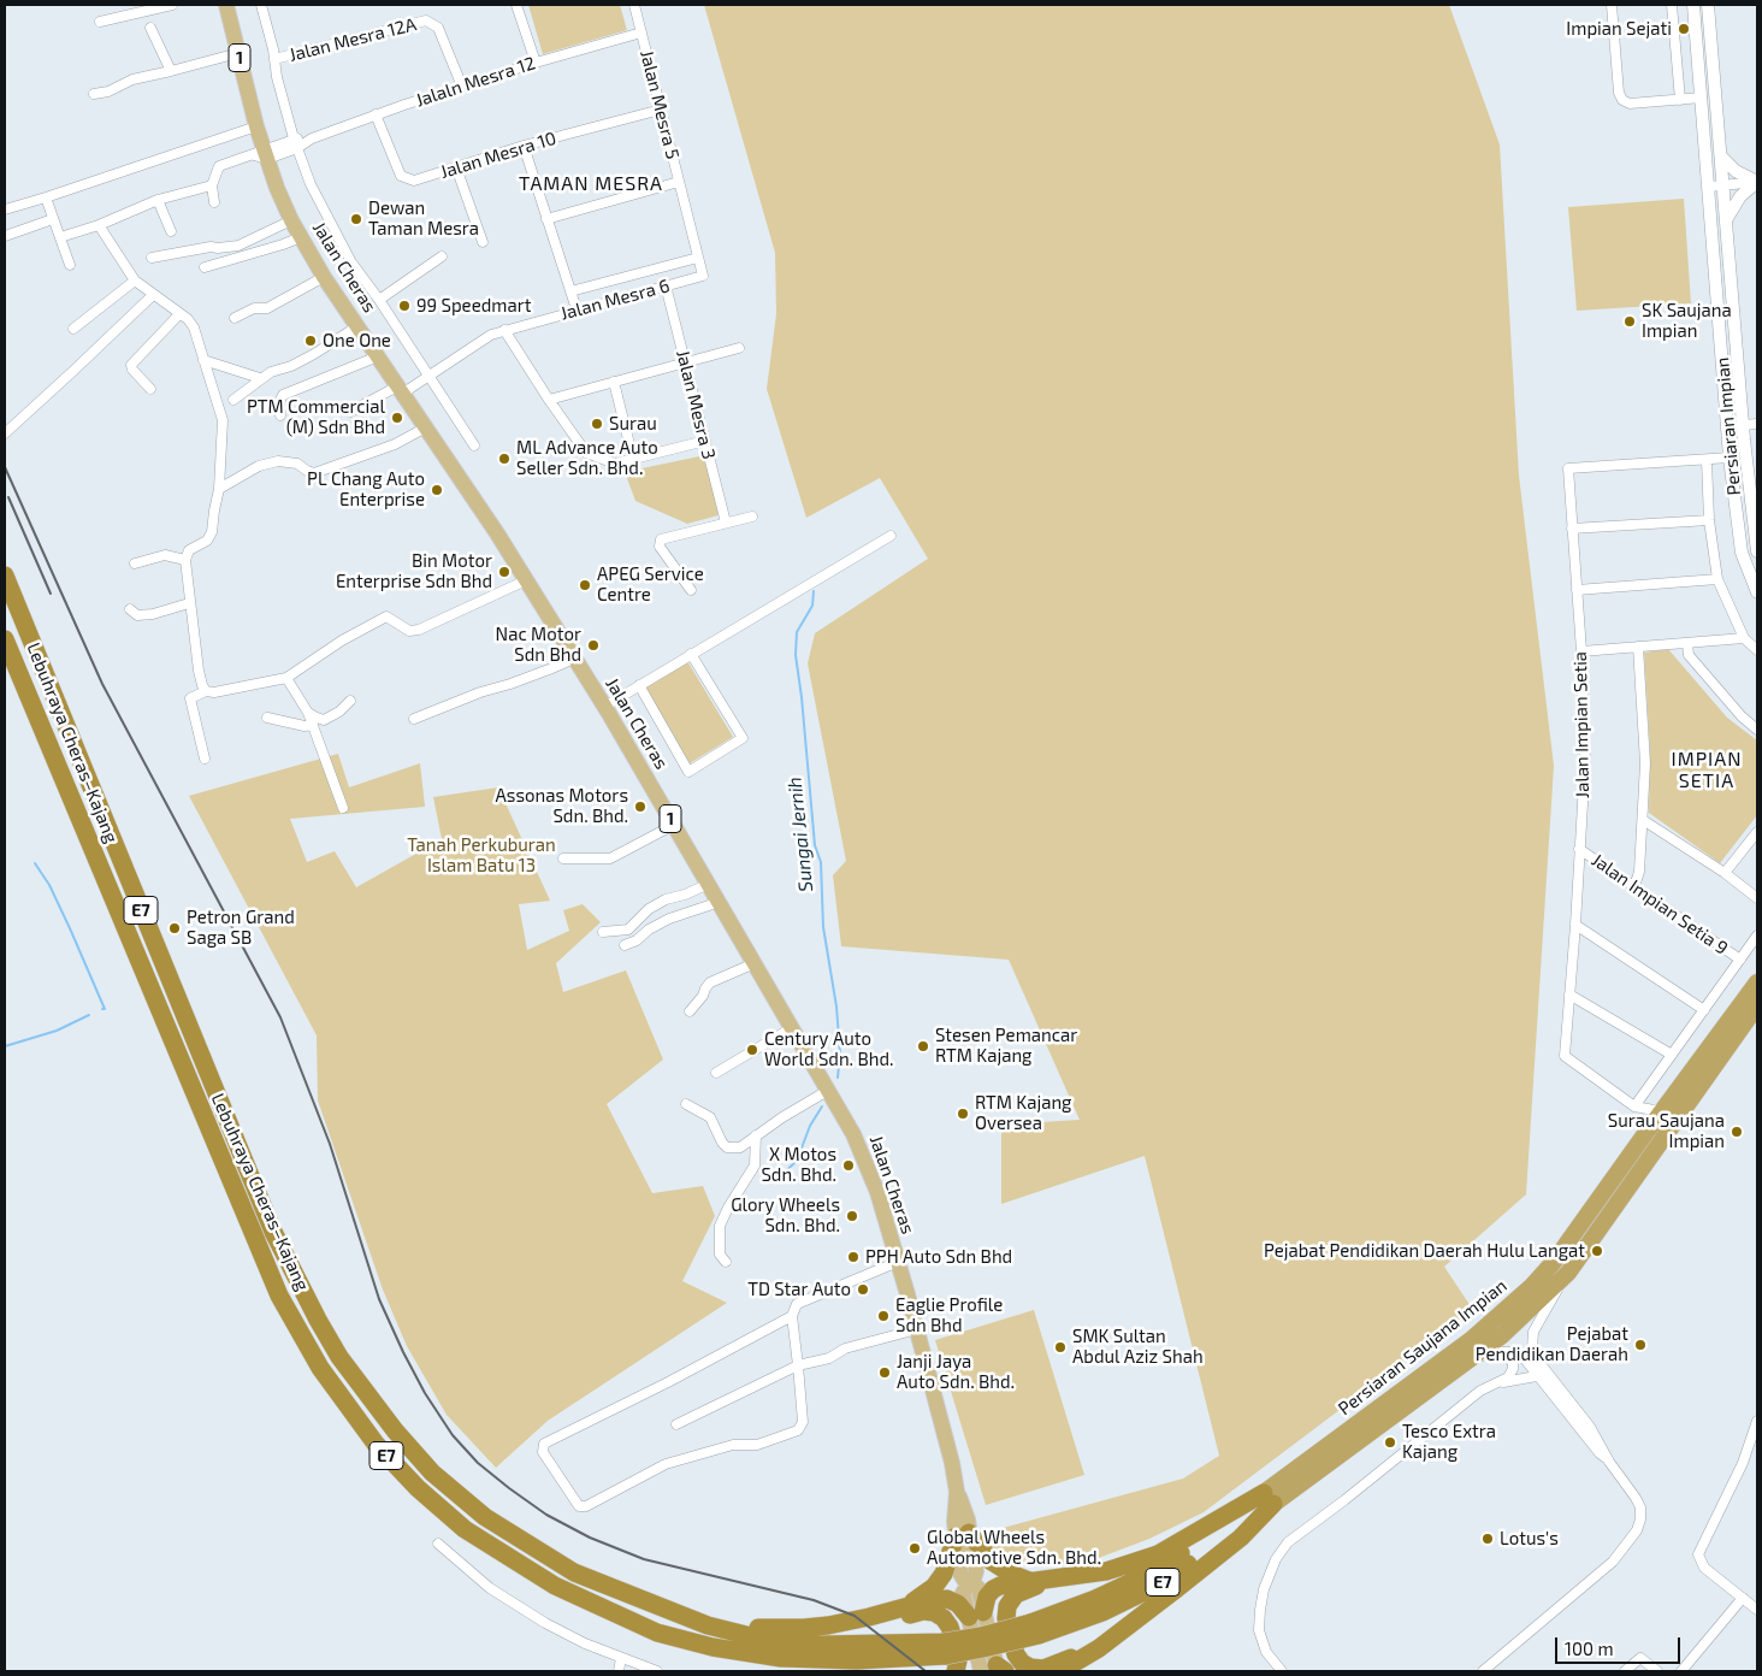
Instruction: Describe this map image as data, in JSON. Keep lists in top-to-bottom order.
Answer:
{
  "streets": {
    "highway": ["Lebuhraya Cheras–Kajang", "E7", "Persiaran Saujana Impian"],
    "main road": ["1", "Jalan Cheras"],
    "street": [
      "Jalan Mesra 12A",
      "Jalaln Mesra 12",
      "Jalan Mesra 5",
      "Jalan Mesra 10",
      "Jalan Mesra 6",
      "Jalan Mesra 3",
      "Persiaran Impian",
      "Jalan Impian Setia",
      "Jalan Impian Setia 9"
    ]
  },
  "crossings": [
    ["Jalan Mesra 12A", "Jalaln Mesra 12"],
    ["Jalaln Mesra 12", "Jalan Mesra 5"],
    ["Jalaln Mesra 12", "Jalan Mesra 10"],
    ["Jalaln Mesra 12", "Jalan Cheras"],
    ["Jalan Mesra 5", "Jalan Mesra 10"],
    ["Jalan Mesra 5", "Jalan Mesra 6"],
    ["Jalan Cheras", "Jalan Mesra 6"],
    ["Jalan Mesra 6", "Jalan Mesra 3"],
    ["Persiaran Impian", "Jalan Impian Setia"],
    ["Jalan Impian Setia", "Jalan Impian Setia 9"],
    ["Lebuhraya Cheras–Kajang", "Persiaran Saujana Impian"]
  ],
  "districts": ["TAMAN MESRA", "IMPIAN SETIA"],
  "water": ["Sungai Jernih"],
  "parks": ["Tanah Perkuburan Islam Batu 13"],
  "places": [
    "Impian Sejati",
    "Dewan Taman Mesra",
    "99 Speedmart",
    "SK Saujana Impian",
    "One One",
    "PTM Commercial (M) Sdn Bhd",
    "Surau",
    "ML Advance Auto Seller Sdn. Bhd.",
    "PL Chang Auto Enterprise",
    "Bin Motor Enterprise Sdn Bhd",
    "APEG Service Centre",
    "Nac Motor Sdn Bhd",
    "Assonas Motors Sdn. Bhd.",
    "Petron Grand Saga SB",
    "Stesen Pemancar RTM Kajang",
    "Century Auto World Sdn. Bhd.",
    "RTM Kajang Oversea",
    "Surau Saujana Impian",
    "X Motos Sdn. Bhd.",
    "Glory Wheels Sdn. Bhd.",
    "Pejabat Pendidikan Daerah Hulu Langat",
    "PPH Auto Sdn Bhd",
    "TD Star Auto",
    "Eaglie Profile Sdn Bhd",
    "Pejabat Pendidikan Daerah",
    "SMK Sultan Abdul Aziz Shah",
    "Janji Jaya Auto Sdn. Bhd.",
    "Tesco Extra Kajang",
    "Lotus's",
    "Global Wheels Automotive Sdn. Bhd."
  ],
  "scale_bar": "100 m"
}
